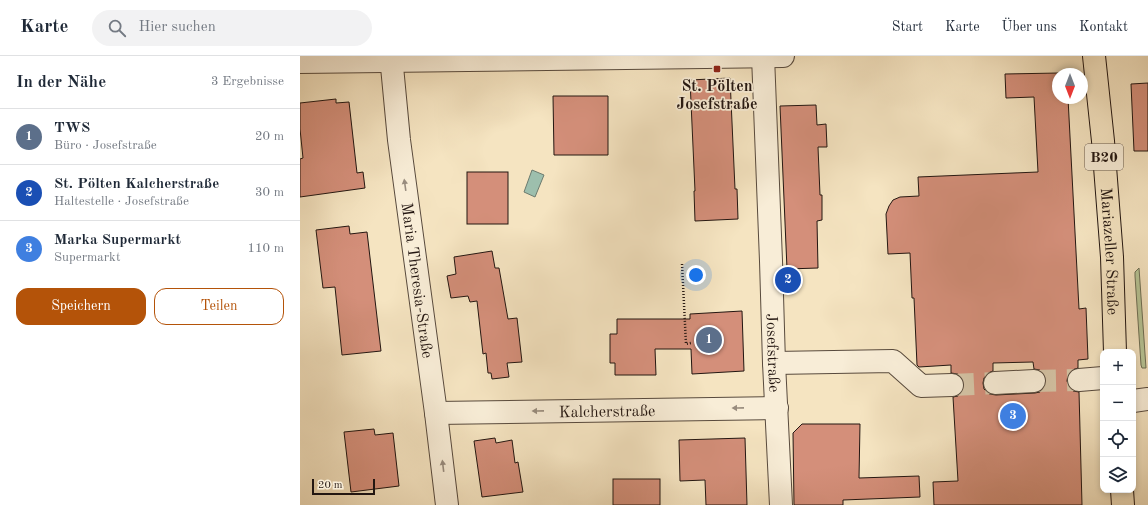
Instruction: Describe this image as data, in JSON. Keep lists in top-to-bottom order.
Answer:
{
  "streets": {
    "main road": ["B20", "Mariazeller Straße"],
    "street": ["Maria Theresia-Straße", "Josefstraße", "Kalcherstraße"]
  },
  "crossings": [
    ["Maria Theresia-Straße", "Kalcherstraße"],
    ["Josefstraße", "Kalcherstraße"]
  ],
  "one_way": ["Maria Theresia-Straße", "Kalcherstraße"],
  "places": {
    "transit": ["St. Pölten Josefstraße"]
  },
  "scale_bar": "20 m",
  "north": "bottom",
  "page": {
    "header": "Karte",
    "search": "Hier suchen",
    "nav": [
      "Start",
      "Karte",
      "Über uns",
      "Kontakt"
    ],
    "heading": ["In der Nähe", "3 Ergebnisse"],
    "list": [
      {
        "mark": "1",
        "name": "TWS",
        "note": "Büro · Josefstraße",
        "value": "20 m"
      },
      {
        "mark": "2",
        "name": "St. Pölten Kalcherstraße",
        "note": "Haltestelle · Josefstraße",
        "value": "30 m"
      },
      {
        "mark": "3",
        "name": "Marka Supermarkt",
        "note": "Supermarkt",
        "value": "110 m"
      }
    ],
    "pins": ["2", "1", "3"],
    "buttons": ["Speichern", "Teilen"],
    "map_buttons": ["+", "−"],
    "scale": "20 m"
  }
}
